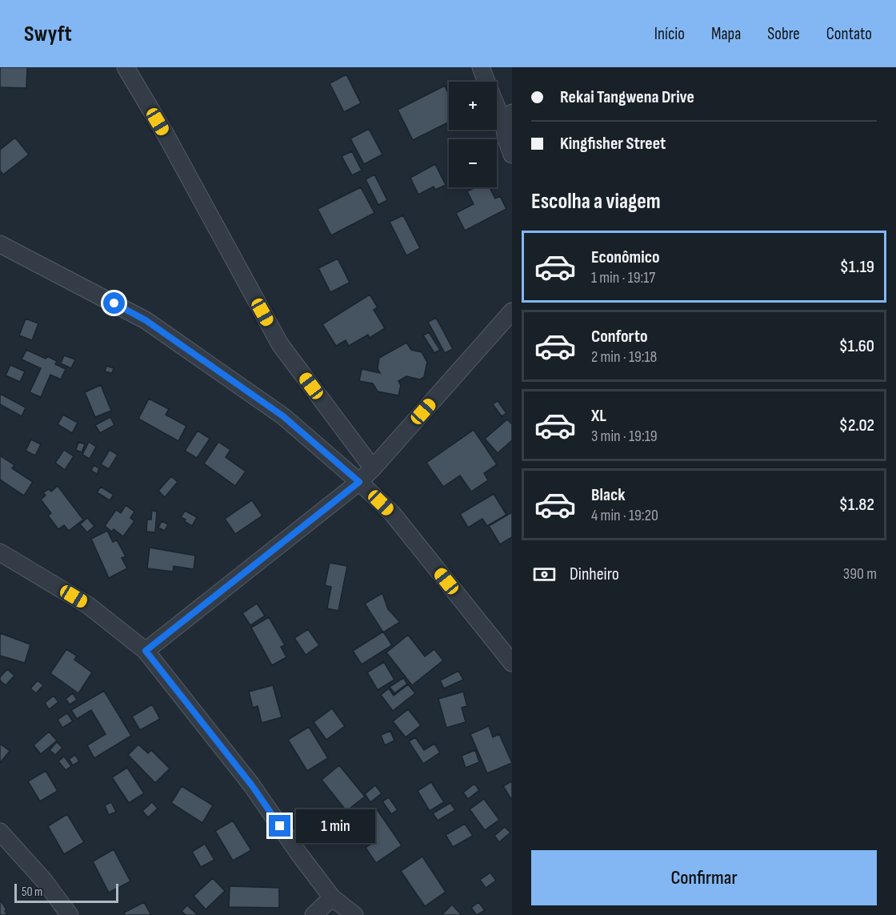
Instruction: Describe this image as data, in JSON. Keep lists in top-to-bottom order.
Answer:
{
  "scale_bar": "50 m",
  "page": {
    "header": "Swyft",
    "nav": [
      "Início",
      "Mapa",
      "Sobre",
      "Contato"
    ],
    "banner": ["Rekai Tangwena Drive", "Kingfisher Street"],
    "map_buttons": ["+", "−"],
    "heading": "Escolha a viagem",
    "list": [
      {
        "name": "Econômico",
        "note": "1 min · 19:17",
        "value": "$1.19"
      },
      {
        "name": "Conforto",
        "note": "2 min · 19:18",
        "value": "$1.60"
      },
      {
        "name": "XL",
        "note": "3 min · 19:19",
        "value": "$2.02"
      },
      {
        "name": "Black",
        "note": "4 min · 19:20",
        "value": "$1.82"
      }
    ],
    "pay": ["Dinheiro", "390 m"],
    "bubble": "1 min",
    "buttons": "Confirmar",
    "scale": "50 m"
  }
}
